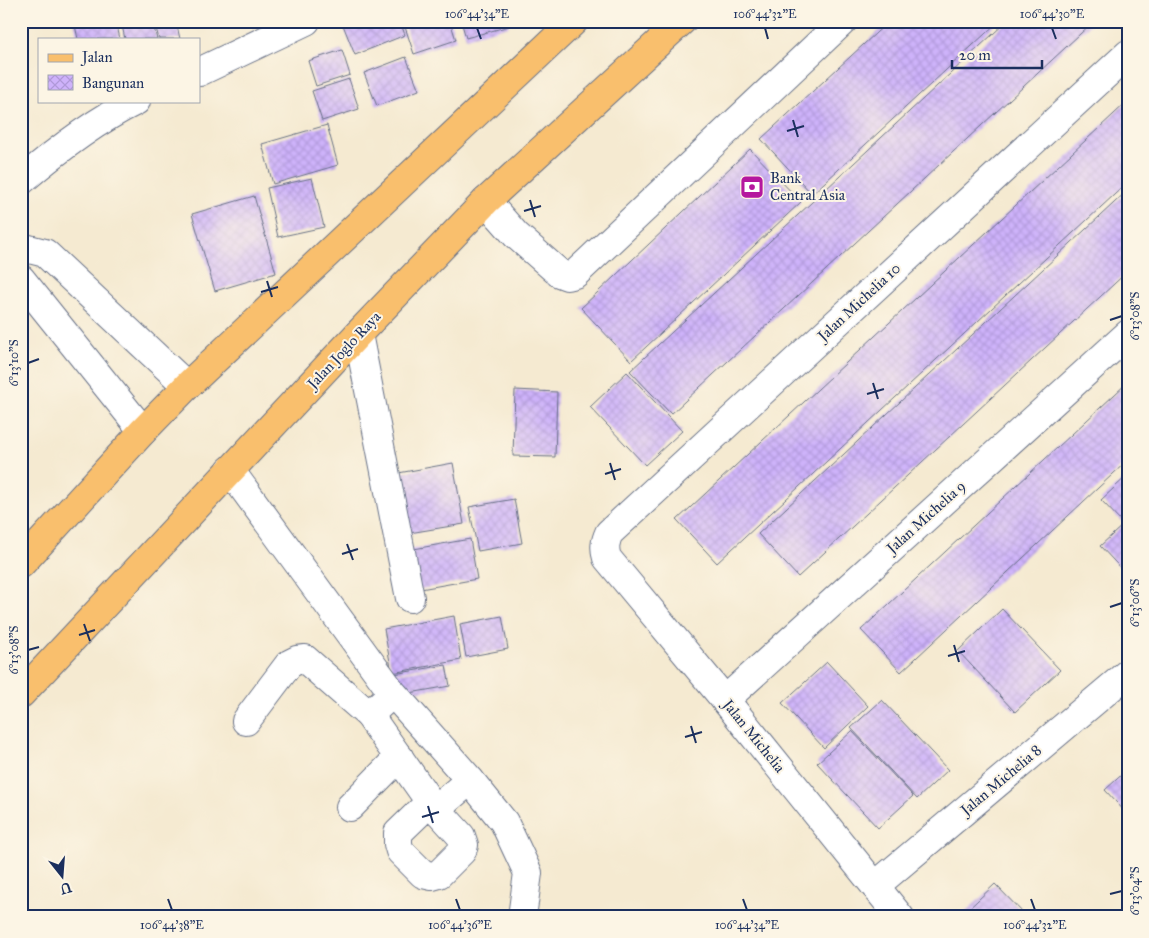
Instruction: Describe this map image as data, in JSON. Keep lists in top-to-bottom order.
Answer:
{
  "streets": {
    "main road": ["Jalan Joglo Raya"],
    "street": [
      "Jalan Michelia 10",
      "Jalan Michelia 9",
      "Jalan Michelia",
      "Jalan Michelia 8"
    ]
  },
  "crossings": [
    ["Jalan Michelia 10", "Jalan Michelia"],
    ["Jalan Michelia 9", "Jalan Michelia"],
    ["Jalan Michelia", "Jalan Michelia 8"]
  ],
  "places": {
    "bank": ["Bank Central Asia"]
  },
  "legend": ["Jalan", "Bangunan"],
  "scale_bar": "20 m",
  "north": "bottom",
  "coordinates": [
    "106°44'34\"E",
    "106°44'32\"E",
    "106°44'30\"E",
    "6°13'08\"S",
    "6°13'10\"S",
    "6°13'06\"S",
    "6°13'04\"S",
    "106°44'38\"E",
    "106°44'36\"E"
  ]
}
